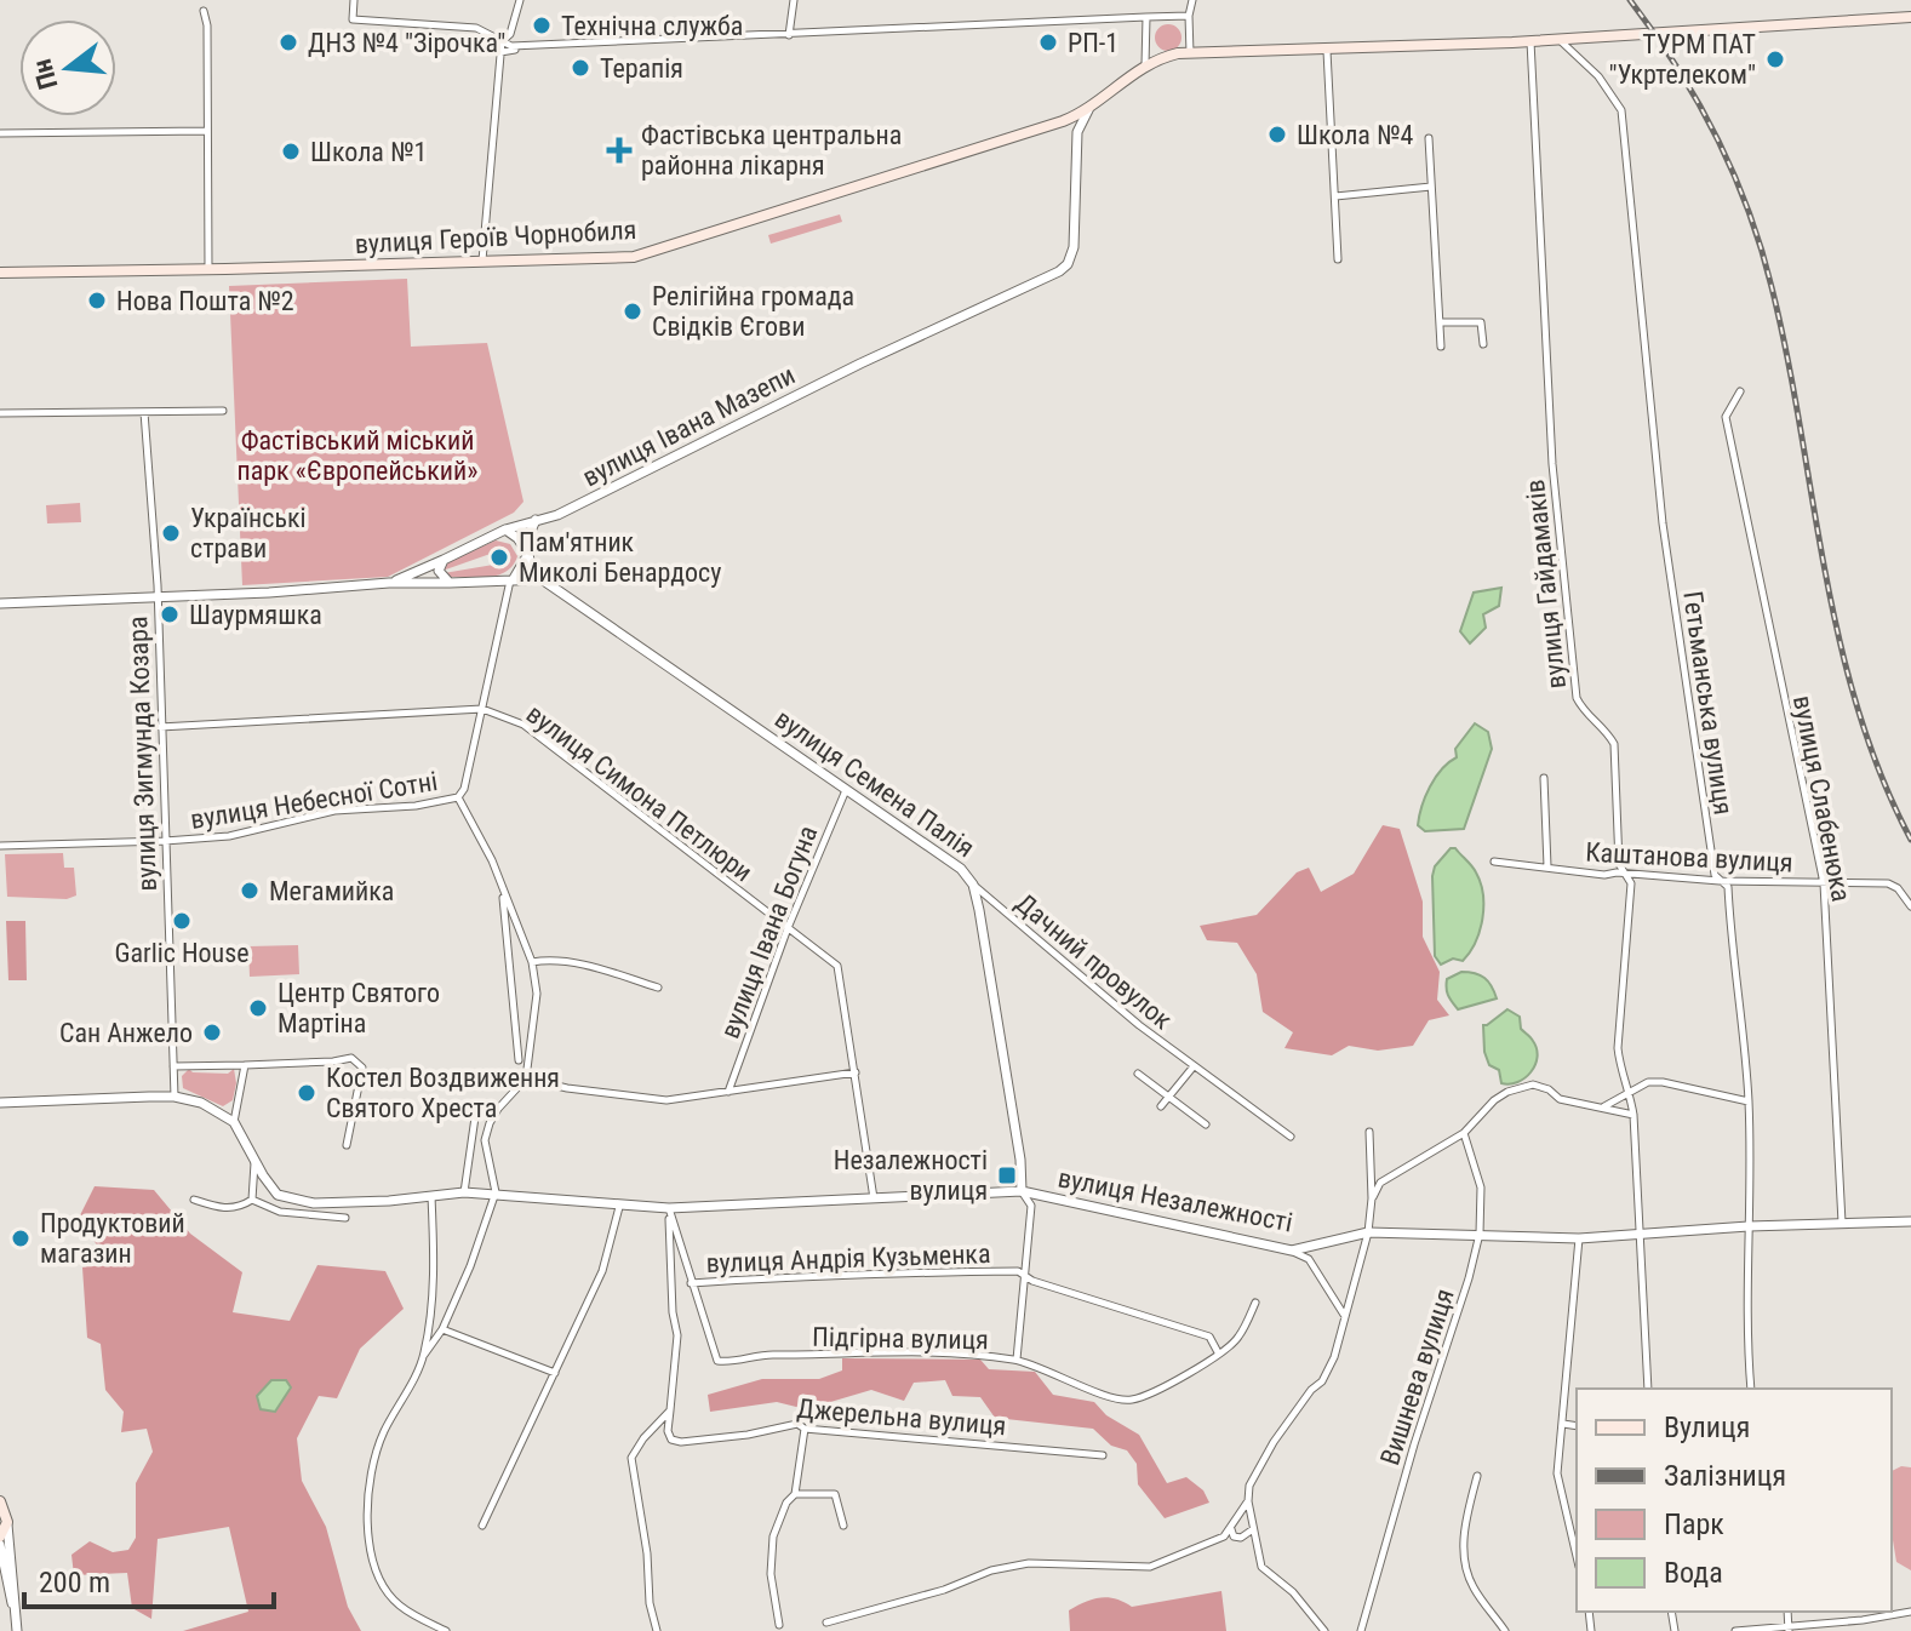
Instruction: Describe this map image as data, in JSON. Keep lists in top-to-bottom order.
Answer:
{
  "streets": {
    "main road": ["вулиця Героїв Чорнобиля"],
    "street": [
      "вулиця Івана Мазепи",
      "вулиця Гайдамаків",
      "Гетьманська вулиця",
      "вулиця Зигмунда Козара",
      "вулиця Семена Палія",
      "вулиця Симона Петлюри",
      "вулиця Слабенюка",
      "вулиця Небесної Сотні",
      "Каштанова вулиця",
      "вулиця Івана Богуна",
      "Дачний провулок",
      "вулиця Незалежності",
      "вулиця Андрія Кузьменка",
      "Підгірна вулиця",
      "Вишнева вулиця",
      "Джерельна вулиця"
    ]
  },
  "crossings": [
    ["вулиця Героїв Чорнобиля", "вулиця Івана Мазепи"],
    ["вулиця Гайдамаків", "Каштанова вулиця"],
    ["вулиця Гайдамаків", "вулиця Незалежності"],
    ["Гетьманська вулиця", "Каштанова вулиця"],
    ["Гетьманська вулиця", "вулиця Незалежності"],
    ["вулиця Зигмунда Козара", "вулиця Симона Петлюри"],
    ["вулиця Зигмунда Козара", "вулиця Небесної Сотні"],
    ["вулиця Семена Палія", "вулиця Івана Богуна"],
    ["вулиця Семена Палія", "Дачний провулок"],
    ["вулиця Семена Палія", "вулиця Незалежності"],
    ["вулиця Семена Палія", "вулиця Андрія Кузьменка"],
    ["вулиця Семена Палія", "Підгірна вулиця"],
    ["вулиця Симона Петлюри", "вулиця Івана Богуна"],
    ["вулиця Симона Петлюри", "вулиця Незалежності"],
    ["вулиця Слабенюка", "Каштанова вулиця"],
    ["вулиця Слабенюка", "вулиця Незалежності"],
    ["вулиця Незалежності", "Підгірна вулиця"],
    ["вулиця Незалежності", "Вишнева вулиця"],
    ["вулиця Андрія Кузьменка", "Підгірна вулиця"]
  ],
  "parks": ["Фастівський міський парк «Європейський»"],
  "places": {
    "other": [
      "Технічна служба",
      "ДНЗ №4 \"Зірочка\"",
      "РП-1",
      "ТУРМ ПАТ \"Укртелеком\"",
      "Терапія",
      "Школа №4",
      "Школа №1",
      "Нова Пошта №2",
      "Релігійна громада Свідків Єгови",
      "Українські страви",
      "Пам'ятник Миколі Бенардосу",
      "Шаурмяшка",
      "Мегамийка",
      "Garlic House",
      "Центр Святого Мартіна",
      "Сан Анжело",
      "Костел Воздвиження Святого Хреста",
      "Продуктовий магазин"
    ],
    "health": ["Фастівська центральна районна лікарня"],
    "transit": ["Незалежності вулиця"]
  },
  "legend": [
    "Вулиця",
    "Залізниця",
    "Парк",
    "Вода"
  ],
  "scale_bar": "200 m",
  "north": "left"
}
